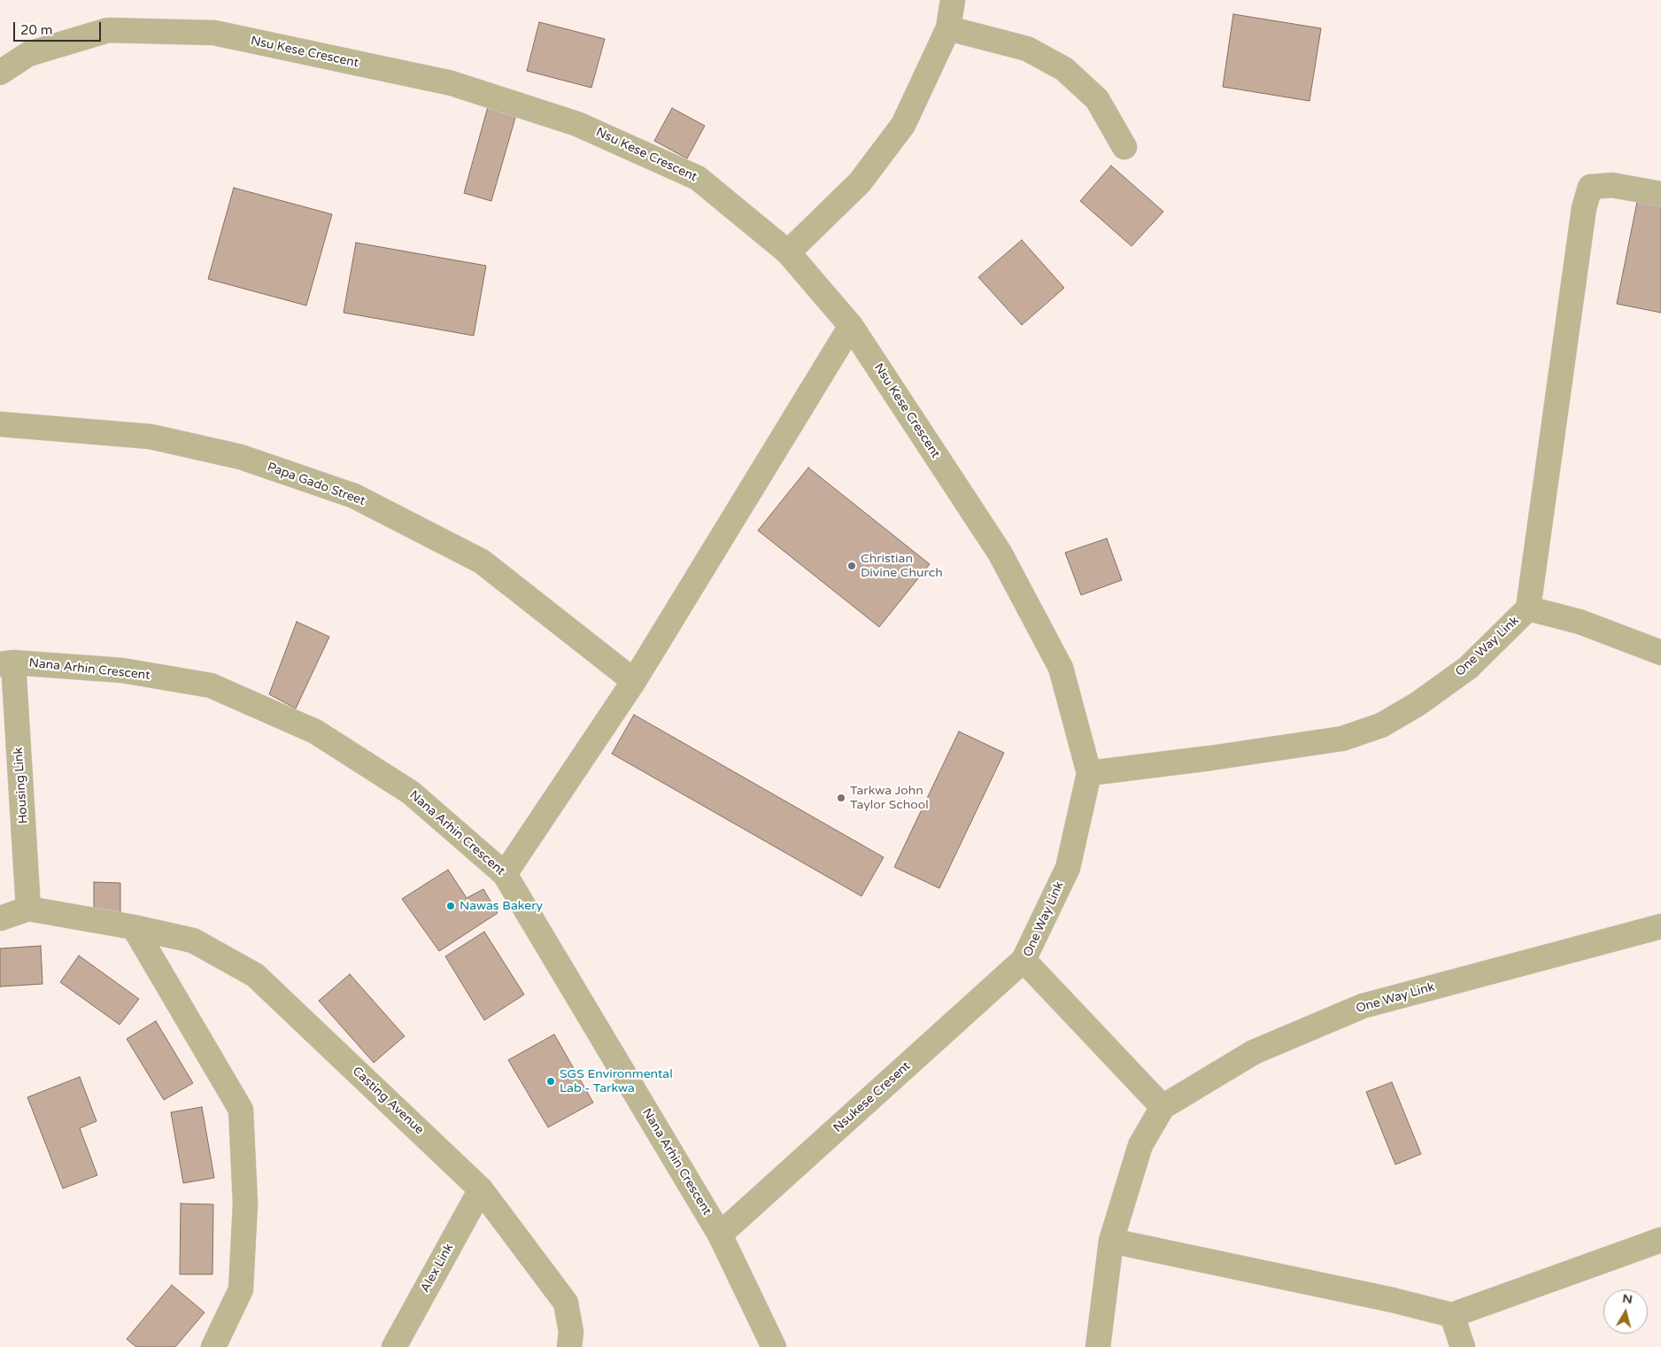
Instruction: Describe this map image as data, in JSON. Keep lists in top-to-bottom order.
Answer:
{
  "streets": {
    "street": [
      "Nsu Kese Crescent",
      "Papa Gado Street",
      "One Way Link",
      "Nana Arhin Crescent",
      "Housing Link",
      "Nsukese Cresent",
      "Casting Avenue",
      "Alex Link"
    ]
  },
  "crossings": [
    ["Nsu Kese Crescent", "One Way Link"],
    ["One Way Link", "Nsukese Cresent"],
    ["Nana Arhin Crescent", "Housing Link"],
    ["Nana Arhin Crescent", "Nsukese Cresent"],
    ["Housing Link", "Casting Avenue"],
    ["Casting Avenue", "Alex Link"]
  ],
  "places": [
    "Christian Divine Church",
    "Tarkwa John Taylor School",
    "Nawas Bakery",
    "SGS Environmental Lab - Tarkwa"
  ],
  "scale_bar": "20 m",
  "north": "top"
}
